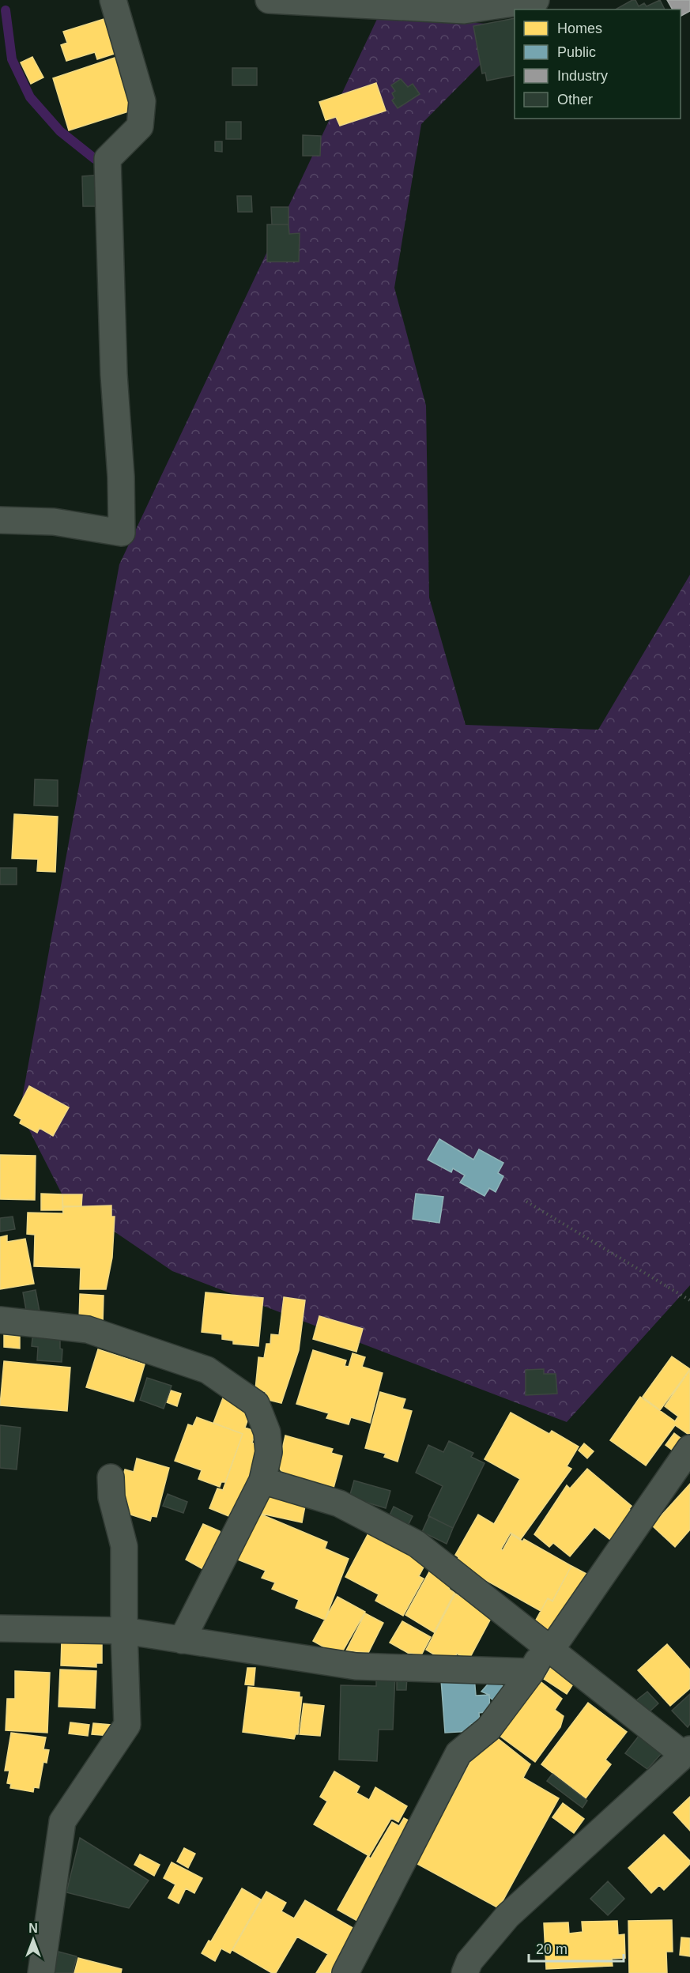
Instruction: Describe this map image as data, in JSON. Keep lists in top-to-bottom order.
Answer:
{
  "legend": [
    "Homes",
    "Public",
    "Industry",
    "Other"
  ],
  "scale_bar": "20 m",
  "north": "top"
}
